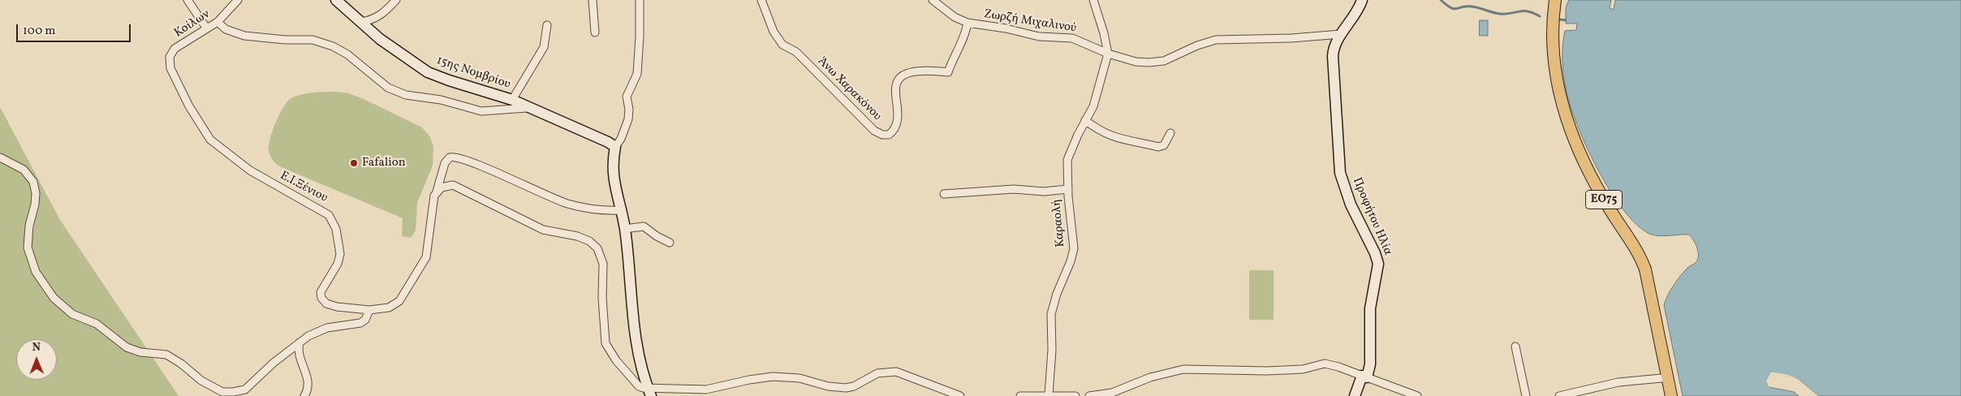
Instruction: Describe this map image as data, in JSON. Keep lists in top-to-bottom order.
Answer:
{
  "streets": {
    "main road": ["15ης Νομβρίου", "ΕΟ75", "Προφήτου Ηλία"],
    "street": [
      "Ζωρζή Μιχαλινού",
      "Κοίλων",
      "Άνω Χαρακόνου",
      "Ε.Ι.Ξένιου",
      "Καραολή"
    ]
  },
  "crossings": [
    ["Ζωρζή Μιχαλινού", "Άνω Χαρακόνου"],
    ["Ζωρζή Μιχαλινού", "Προφήτου Ηλία"],
    ["Ζωρζή Μιχαλινού", "Καραολή"],
    ["Κοίλων", "Ε.Ι.Ξένιου"]
  ],
  "places": ["Fafalion"],
  "scale_bar": "100 m",
  "north": "top"
}
